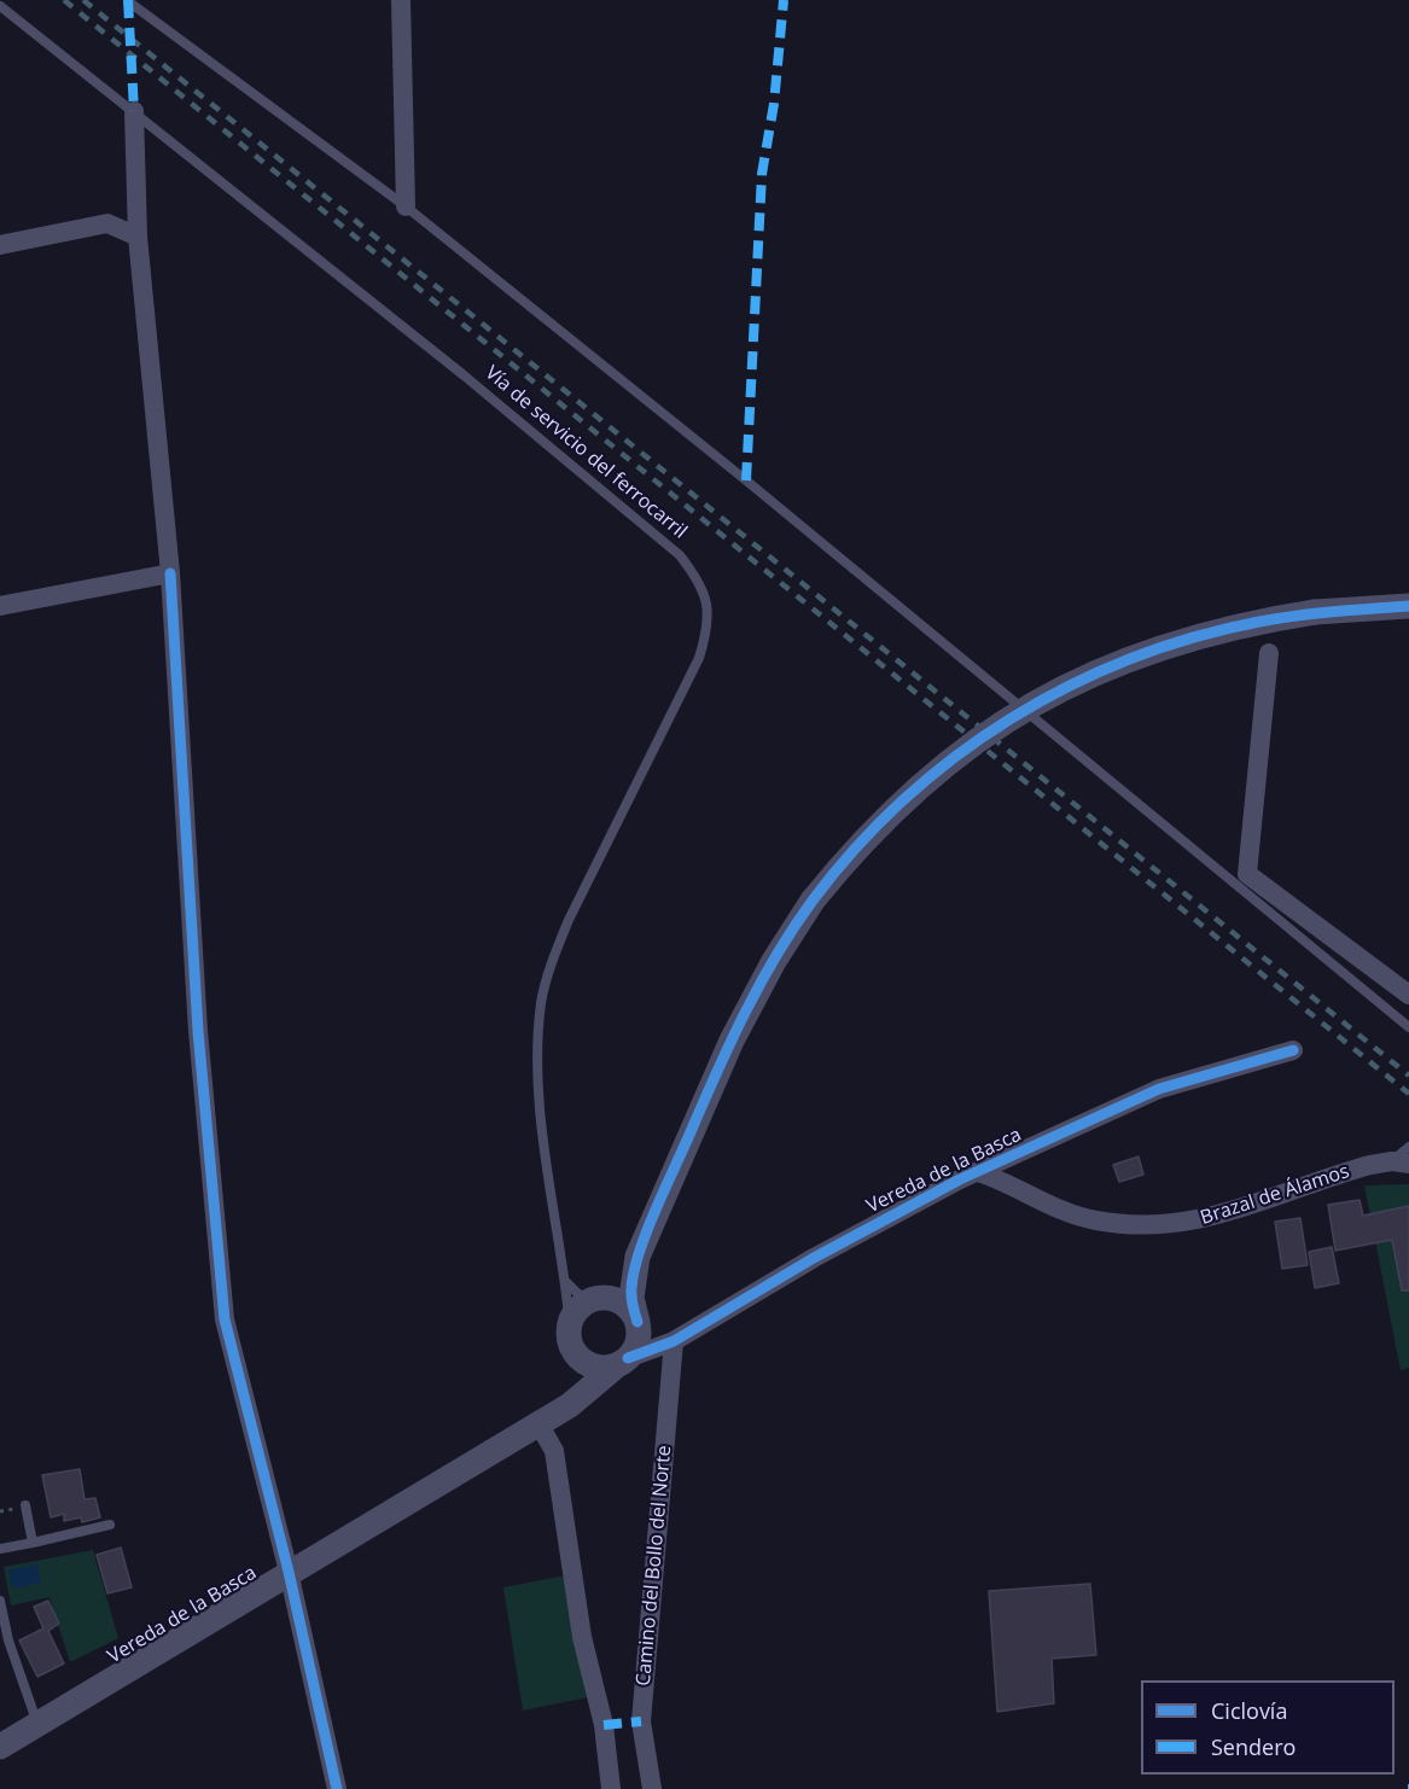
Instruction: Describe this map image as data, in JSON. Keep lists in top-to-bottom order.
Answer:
{
  "streets": {
    "street": ["Vereda de la Basca", "Brazal de Álamos", "Camino del Bollo del Norte"],
    "lane": ["Vía de servicio del ferrocarril"]
  },
  "crossings": [
    ["Vía de servicio del ferrocarril", "Vereda de la Basca"],
    ["Vereda de la Basca", "Brazal de Álamos"],
    ["Vereda de la Basca", "Camino del Bollo del Norte"]
  ],
  "legend": ["Ciclovía", "Sendero"]
}
